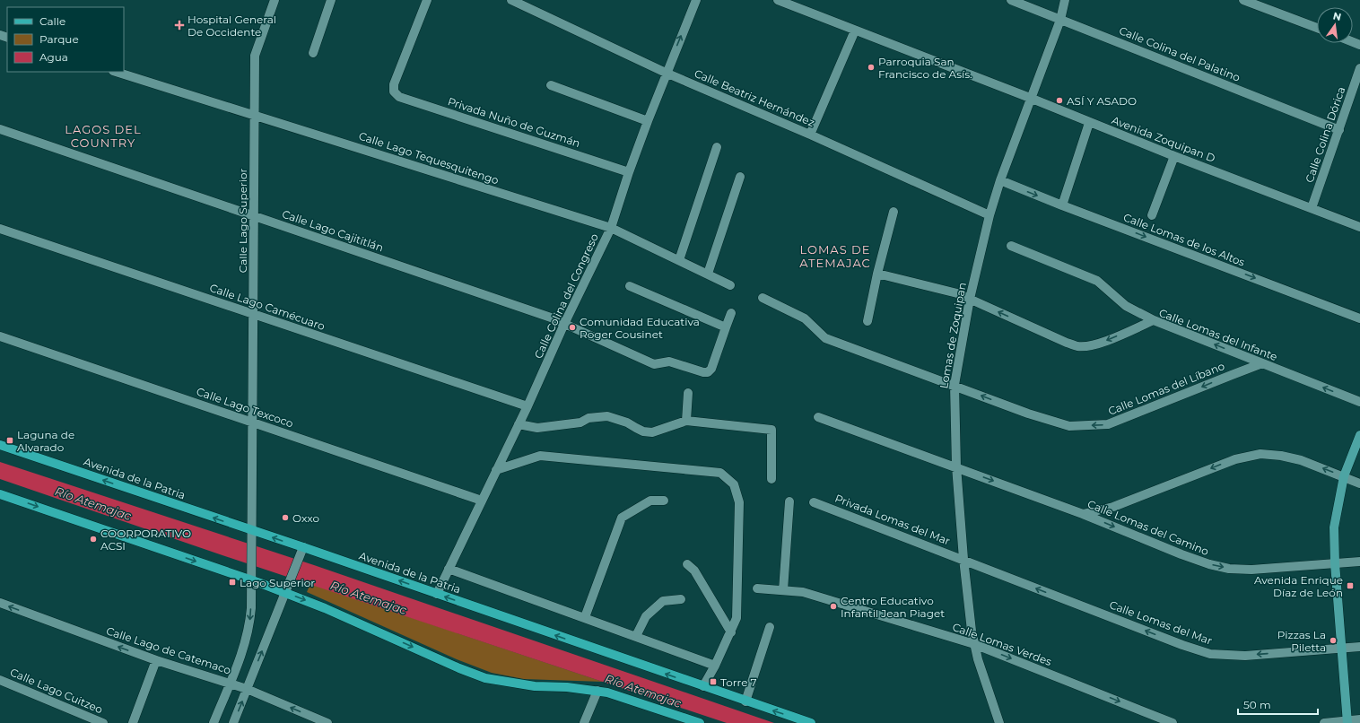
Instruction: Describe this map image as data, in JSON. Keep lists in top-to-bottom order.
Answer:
{
  "streets": {
    "main road": ["Avenida de la Patria"],
    "street": [
      "Calle Colina del Palatino",
      "Calle Beatriz Hernández",
      "Privada Nuño de Guzmán",
      "Calle Colina Dórica",
      "Avenida Zoquipan D",
      "Calle Lago Tequesquitengo",
      "Calle Lago Superior",
      "Calle Lago Cajititlán",
      "Calle Lomas de los Altos",
      "Calle Colina del Congreso",
      "Calle Lago Camécuaro",
      "Calle Lomas del Infante",
      "Lomas de Zoquipan",
      "Calle Lomas del Líbano",
      "Calle Lago Texcoco",
      "Privada Lomas del Mar",
      "Calle Lomas del Camino",
      "Calle Lomas del Mar",
      "Calle Lomas Verdes",
      "Calle Lago de Catemaco",
      "Calle Lago Cuitzeo"
    ]
  },
  "crossings": [
    ["Calle Colina del Palatino", "Calle Colina Dórica"],
    ["Calle Colina del Palatino", "Lomas de Zoquipan"],
    ["Calle Beatriz Hernández", "Calle Colina del Congreso"],
    ["Calle Beatriz Hernández", "Lomas de Zoquipan"],
    ["Privada Nuño de Guzmán", "Calle Colina del Congreso"],
    ["Calle Colina Dórica", "Avenida Zoquipan D"],
    ["Avenida Zoquipan D", "Lomas de Zoquipan"],
    ["Calle Lago Tequesquitengo", "Calle Lago Superior"],
    ["Calle Lago Tequesquitengo", "Calle Colina del Congreso"],
    ["Calle Lago Superior", "Calle Lago Cajititlán"],
    ["Calle Lago Superior", "Calle Lago Camécuaro"],
    ["Calle Lago Superior", "Calle Lago Texcoco"],
    ["Calle Lago Superior", "Avenida de la Patria"],
    ["Calle Lago Cajititlán", "Calle Colina del Congreso"],
    ["Calle Lomas de los Altos", "Lomas de Zoquipan"],
    ["Calle Colina del Congreso", "Calle Lago Camécuaro"],
    ["Calle Colina del Congreso", "Calle Lago Texcoco"],
    ["Calle Colina del Congreso", "Avenida de la Patria"],
    ["Calle Lomas del Infante", "Lomas de Zoquipan"],
    ["Calle Lomas del Infante", "Calle Lomas del Líbano"],
    ["Lomas de Zoquipan", "Calle Lomas del Líbano"],
    ["Lomas de Zoquipan", "Privada Lomas del Mar"],
    ["Lomas de Zoquipan", "Calle Lomas del Camino"],
    ["Lomas de Zoquipan", "Calle Lomas del Mar"],
    ["Lomas de Zoquipan", "Calle Lomas Verdes"],
    ["Privada Lomas del Mar", "Calle Lomas del Mar"]
  ],
  "one_way": [
    "Calle Lomas del Camino",
    "Calle Lomas del Mar",
    "Calle Lomas Verdes",
    "Calle Lago de Catemaco"
  ],
  "districts": ["LAGOS DEL COUNTRY", "LOMAS DE ATEMAJAC"],
  "water": ["Río Atemajac"],
  "places": {
    "health": ["Hospital General De Occidente"],
    "other": [
      "Parroquia San Francisco de Asís.",
      "ASÍ Y ASADO",
      "Comunidad Educativa Roger Cousinet",
      "Oxxo",
      "COORPORATIVO ACSI",
      "Centro Educativo Infantil Jean Piaget",
      "Pizzas La Piletta"
    ],
    "transit": [
      "Laguna de Alvarado",
      "Lago Superior",
      "Avenida Enrique Díaz de León",
      "Torre 7"
    ]
  },
  "legend": ["Calle", "Parque", "Agua"],
  "scale_bar": "50 m",
  "north": "top"
}
